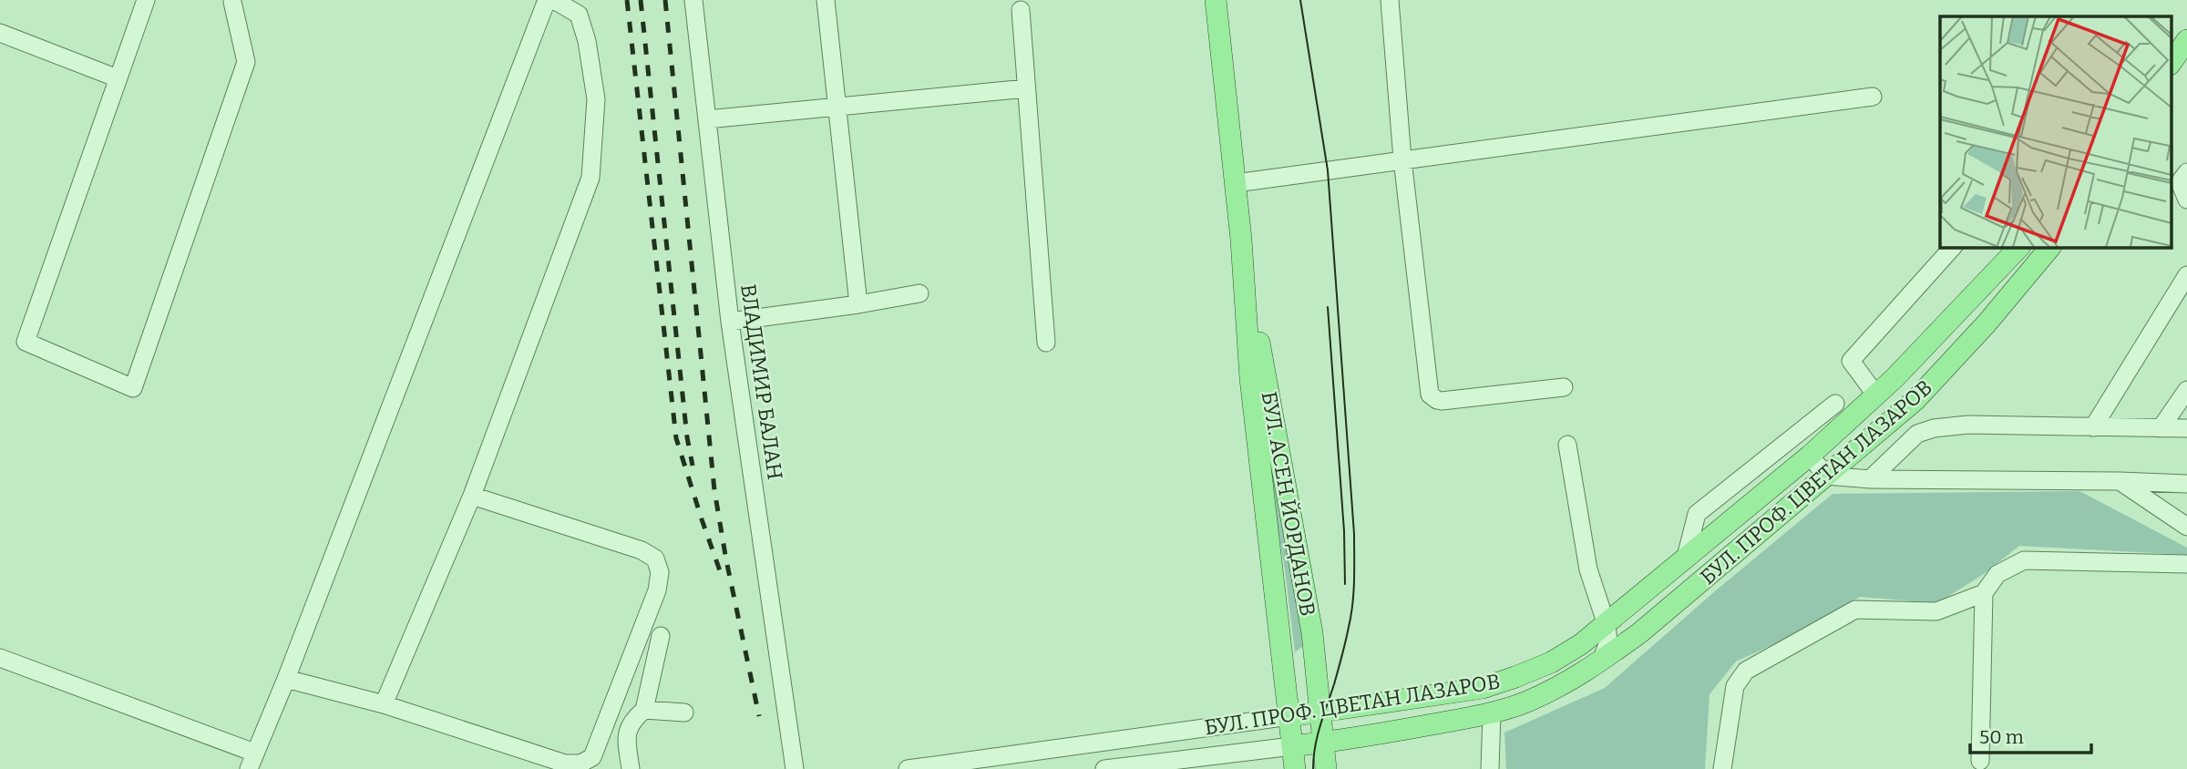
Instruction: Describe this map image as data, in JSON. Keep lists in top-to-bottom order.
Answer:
{
  "streets": {
    "main road": ["БУЛ. ПРОФ. ЦВЕТАН ЛАЗАРОВ", "БУЛ. АСЕН ЙОРДАНОВ"],
    "street": ["ВЛАДИМИР БАЛАН"]
  },
  "crossings": [
    ["БУЛ. ПРОФ. ЦВЕТАН ЛАЗАРОВ", "БУЛ. АСЕН ЙОРДАНОВ"]
  ],
  "scale_bar": "50 m"
}
